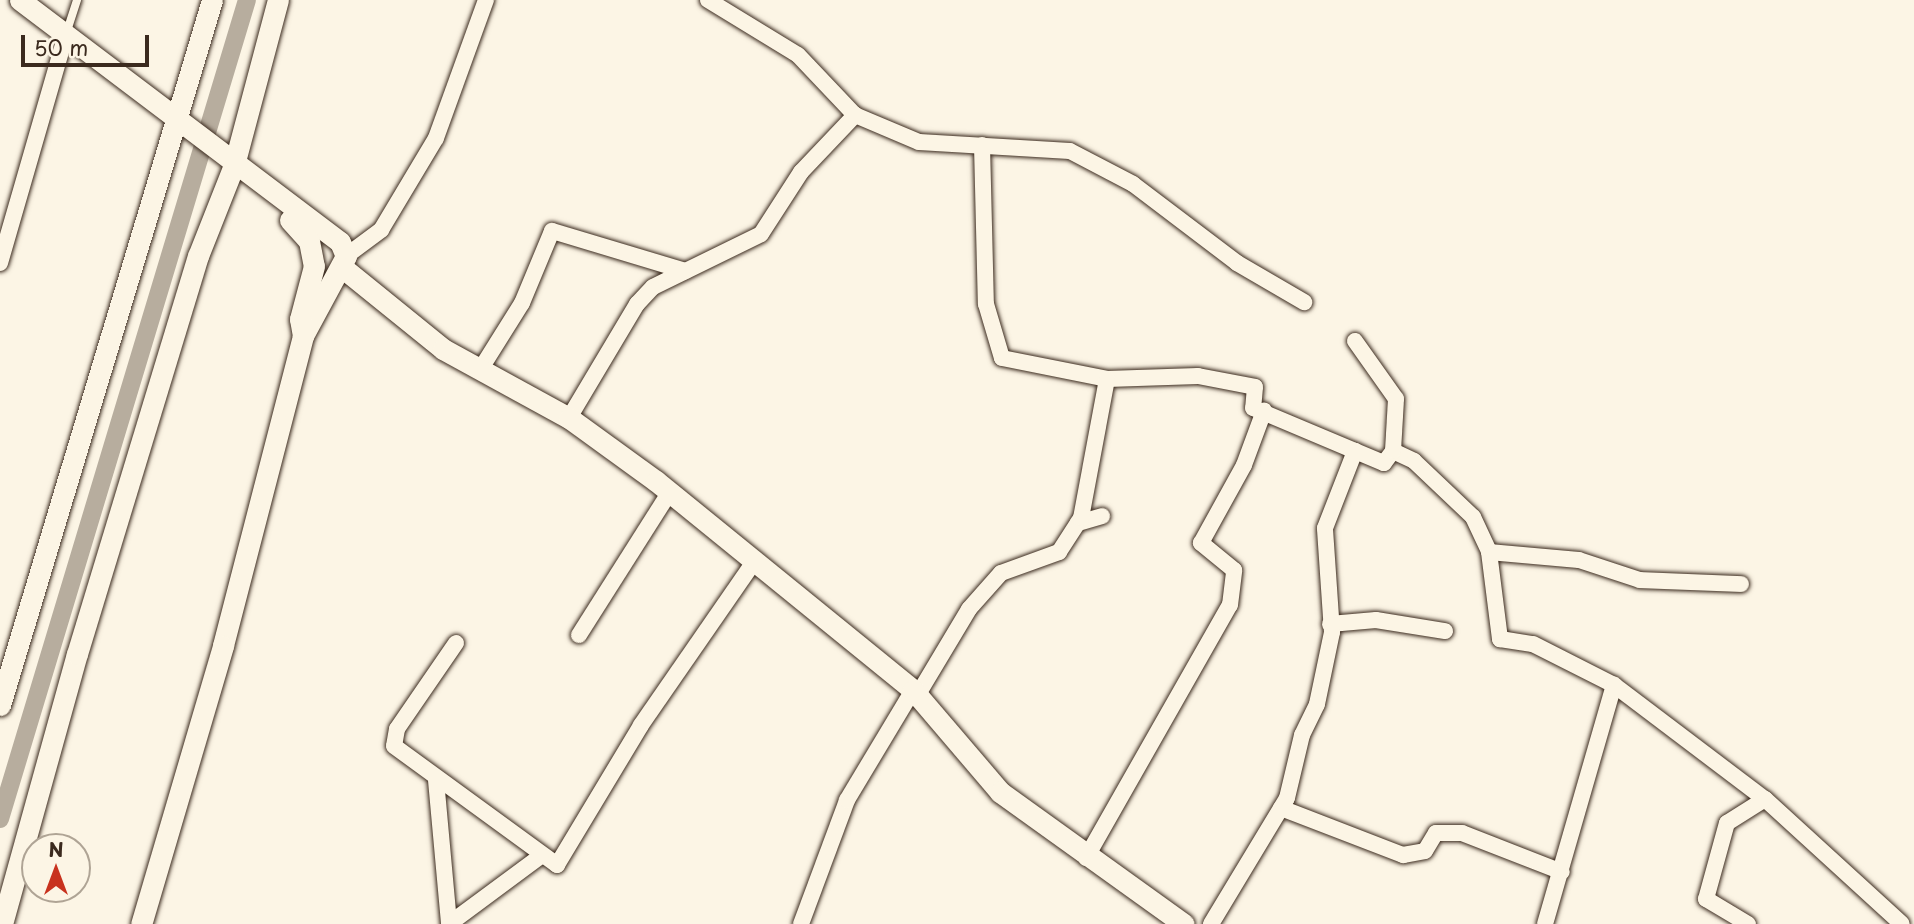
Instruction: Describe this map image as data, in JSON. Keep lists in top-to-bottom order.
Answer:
{
  "scale_bar": "50 m",
  "north": "top"
}
